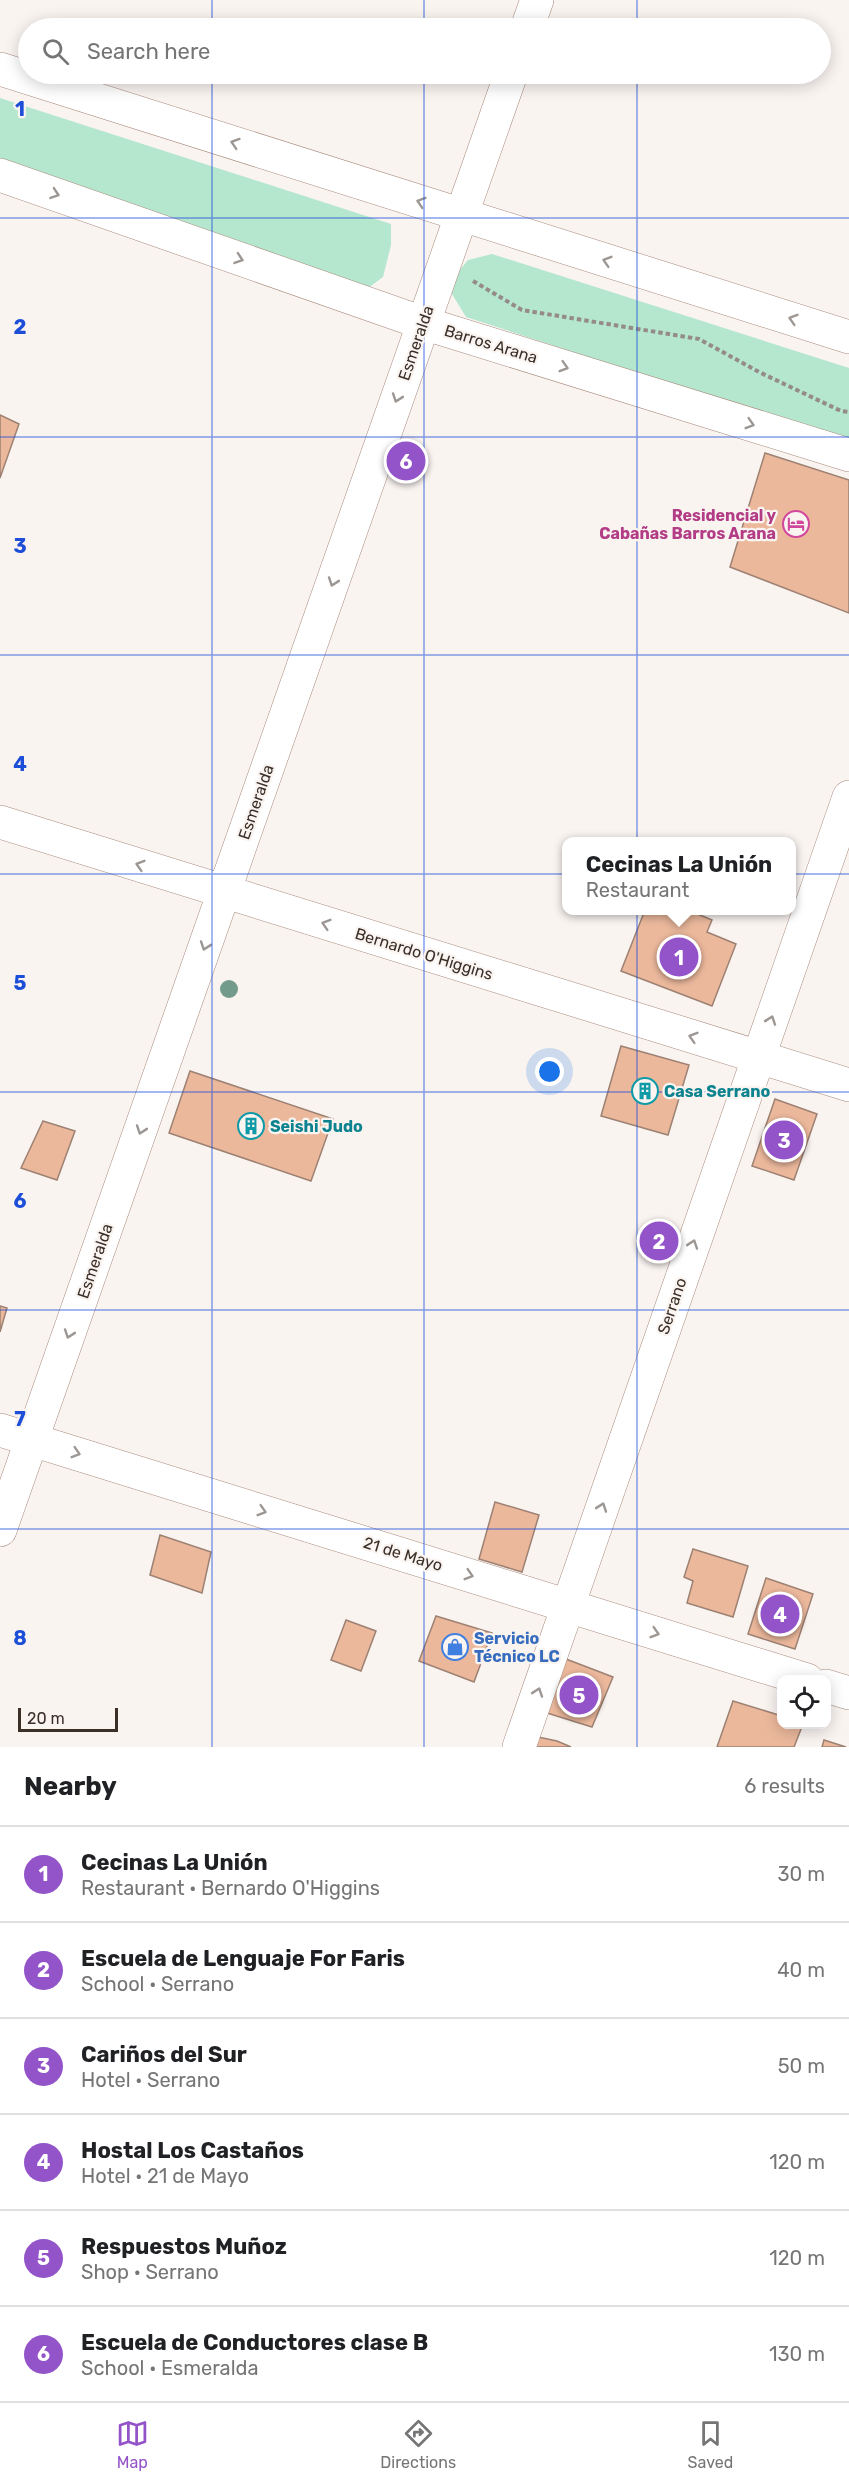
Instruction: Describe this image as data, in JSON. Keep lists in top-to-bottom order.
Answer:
{
  "streets": {
    "street": [
      "Esmeralda",
      "Barros Arana",
      "Bernardo O'Higgins",
      "Serrano",
      "21 de Mayo"
    ]
  },
  "crossings": [
    ["Esmeralda", "Barros Arana"],
    ["Esmeralda", "Bernardo O'Higgins"],
    ["Esmeralda", "21 de Mayo"],
    ["Bernardo O'Higgins", "Serrano"],
    ["Serrano", "21 de Mayo"]
  ],
  "one_way": [
    "Esmeralda",
    "Bernardo O'Higgins",
    "Serrano",
    "21 de Mayo"
  ],
  "places": {
    "hotel": ["Residencial y Cabañas Barros Arana"],
    "building": ["Casa Serrano", "Seishi Judo"],
    "shop": ["Servicio Técnico LC"]
  },
  "scale_bar": "20 m",
  "page": {
    "search": "Search here",
    "pins": [
      "6",
      "1",
      "3",
      "2",
      "4",
      "5"
    ],
    "popup": ["Cecinas La Unión", "Restaurant"],
    "scale": "20 m",
    "heading": ["Nearby", "6 results"],
    "list": [
      {
        "mark": "1",
        "name": "Cecinas La Unión",
        "note": "Restaurant · Bernardo O'Higgins",
        "value": "30 m"
      },
      {
        "mark": "2",
        "name": "Escuela de Lenguaje For Faris",
        "note": "School · Serrano",
        "value": "40 m"
      },
      {
        "mark": "3",
        "name": "Cariños del Sur",
        "note": "Hotel · Serrano",
        "value": "50 m"
      },
      {
        "mark": "4",
        "name": "Hostal Los Castaños",
        "note": "Hotel · 21 de Mayo",
        "value": "120 m"
      },
      {
        "mark": "5",
        "name": "Respuestos Muñoz",
        "note": "Shop · Serrano",
        "value": "120 m"
      },
      {
        "mark": "6",
        "name": "Escuela de Conductores clase B",
        "note": "School · Esmeralda",
        "value": "130 m"
      }
    ],
    "nav": ["Map", "Directions", "Saved"]
  },
  "grid": {
    "rows": [
      "1",
      "2",
      "3",
      "4",
      "5",
      "6",
      "7",
      "8"
    ]
  }
}
